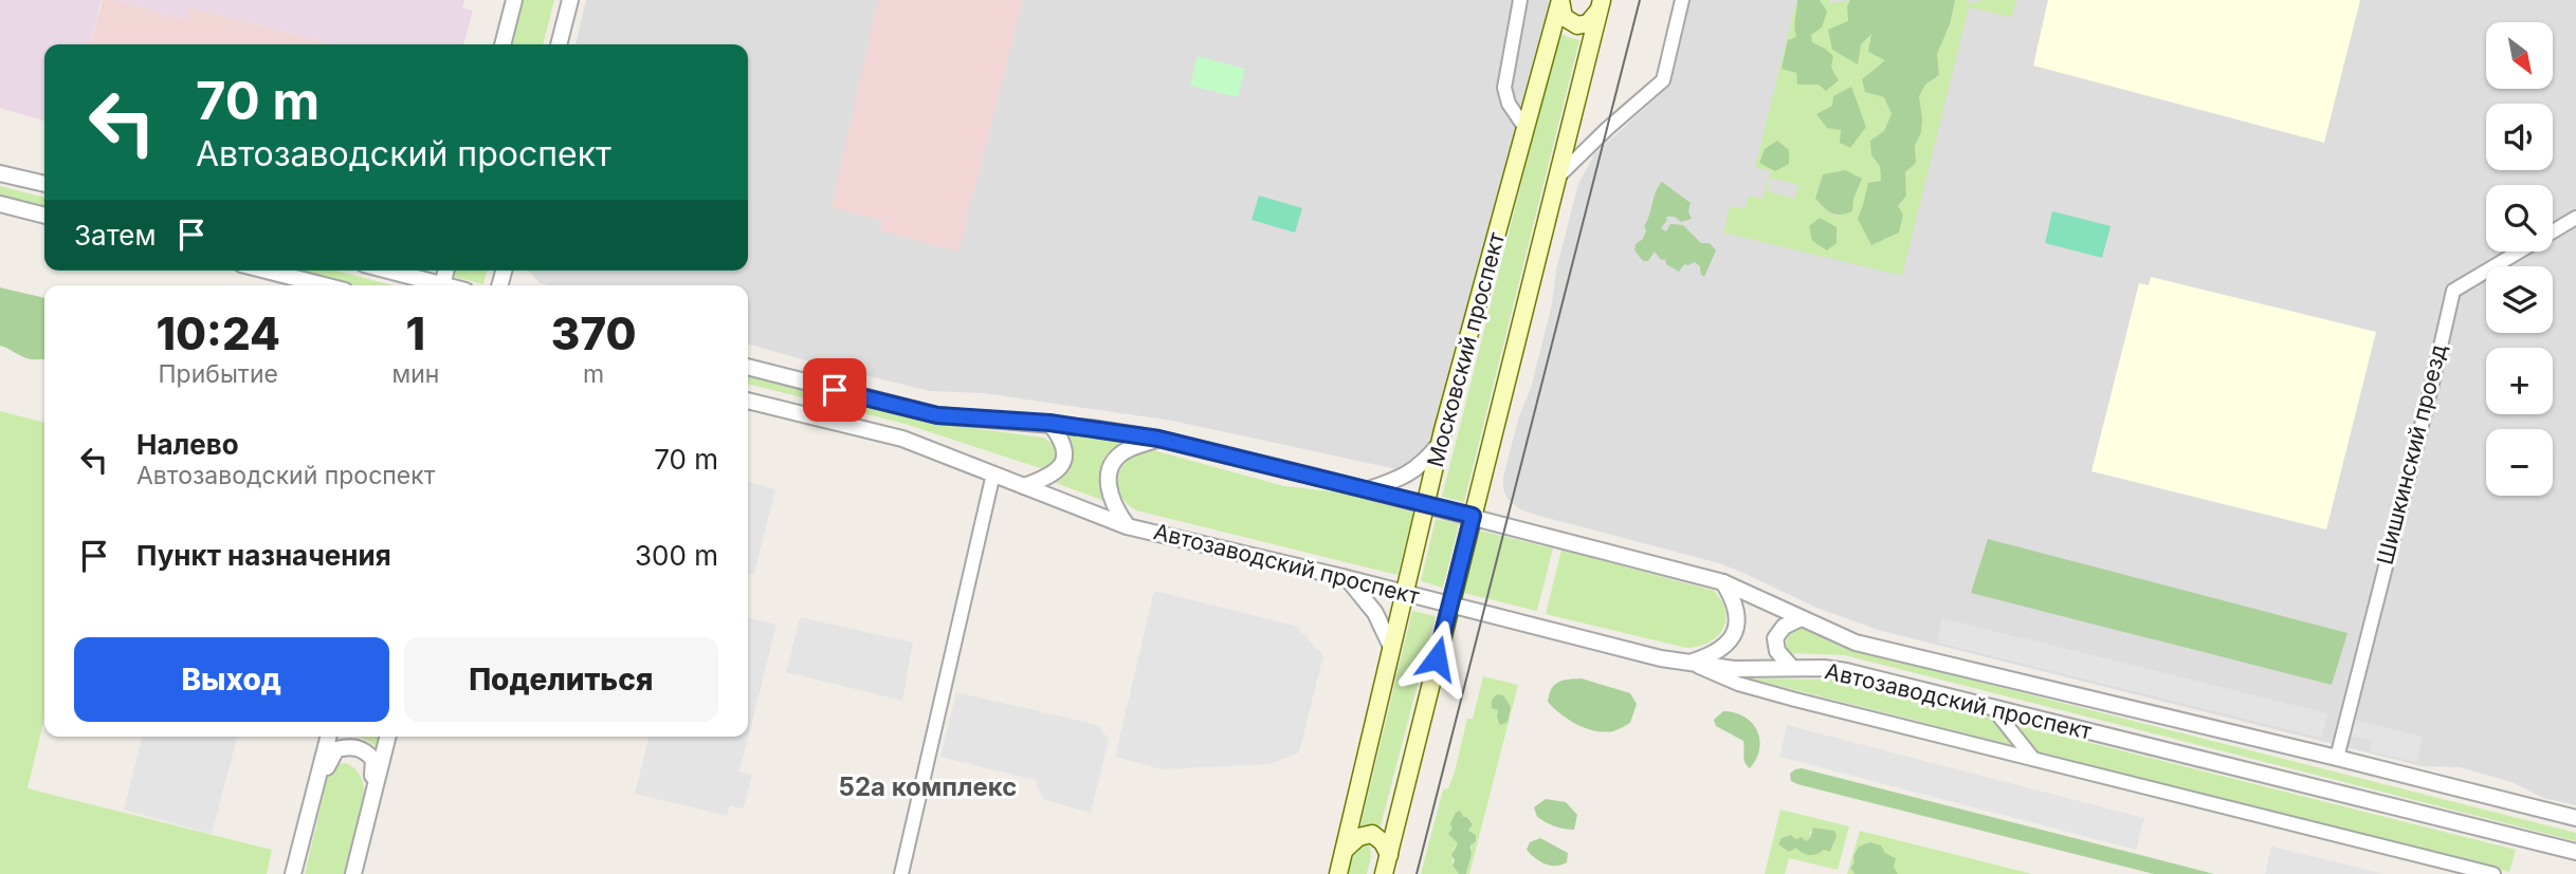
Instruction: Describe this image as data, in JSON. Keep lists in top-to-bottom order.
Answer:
{
  "streets": {
    "main road": ["Московский проспект"],
    "street": ["Шишкинский проезд", "Автозаводский проспект"]
  },
  "crossings": [
    ["Московский проспект", "Автозаводский проспект"],
    ["Шишкинский проезд", "Автозаводский проспект"]
  ],
  "districts": ["52а комплекс"],
  "north": "bottom right",
  "page": {
    "map_buttons": ["+", "−"],
    "turn": ["70 m", "Автозаводский проспект"],
    "then": "Затем",
    "eta": [
      "10:24",
      "Прибытие",
      "1",
      "мин",
      "370",
      "m"
    ],
    "list": [
      {
        "name": "Налево",
        "note": "Автозаводский проспект",
        "value": "70 m"
      },
      {
        "name": "Пункт назначения",
        "value": "300 m"
      }
    ],
    "buttons": ["Выход", "Поделиться"]
  }
}
